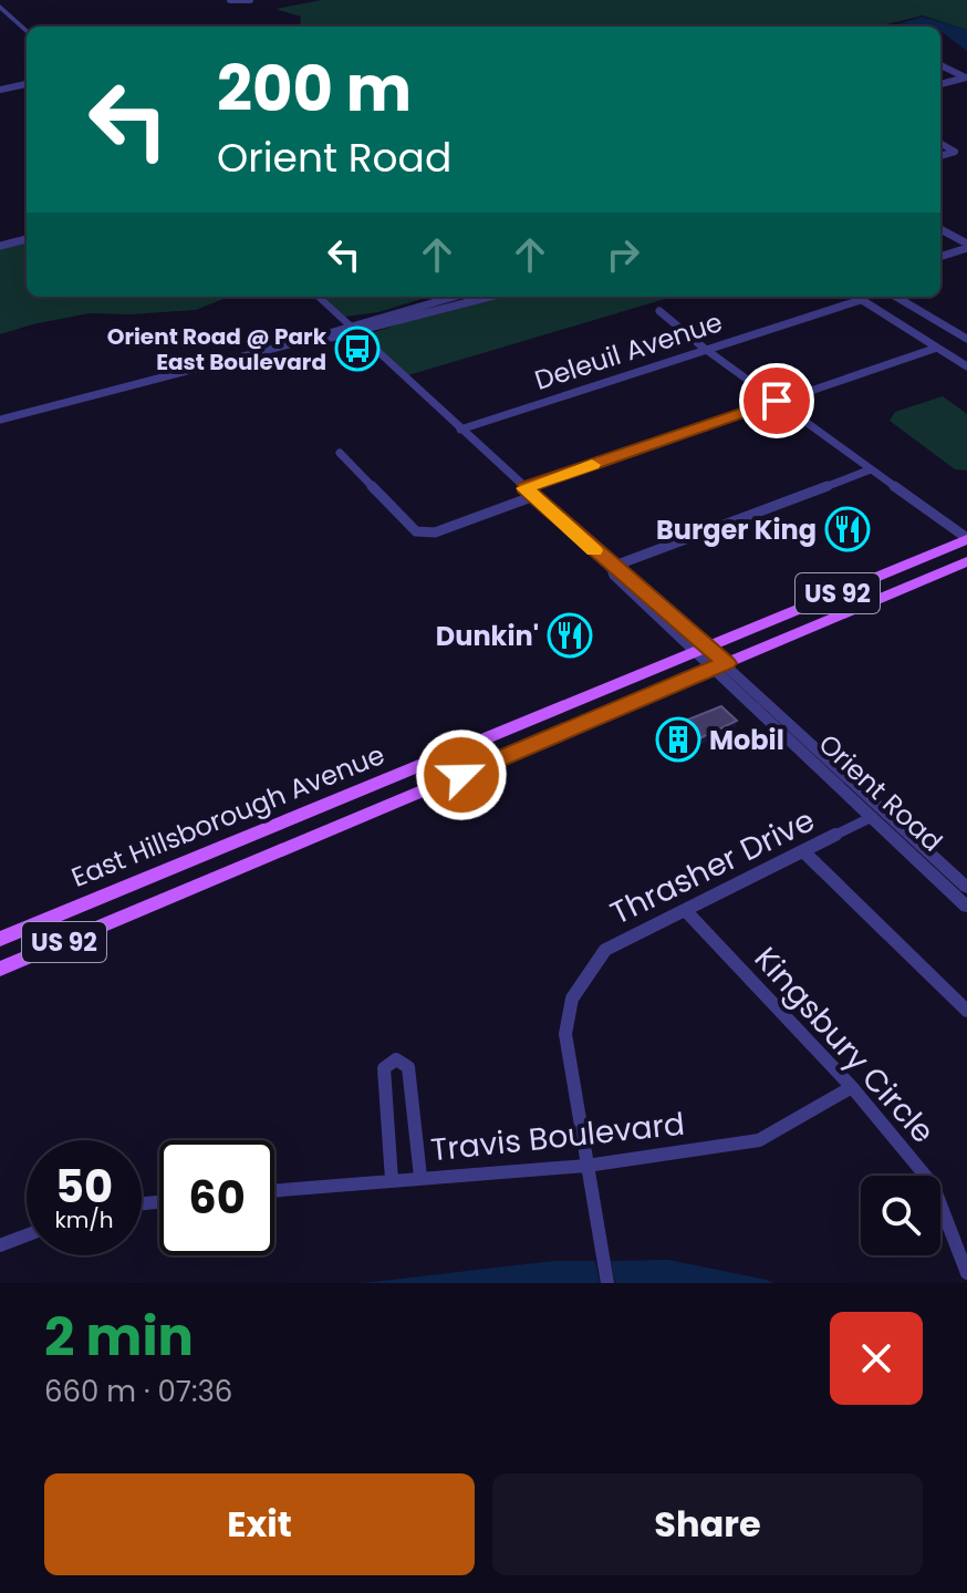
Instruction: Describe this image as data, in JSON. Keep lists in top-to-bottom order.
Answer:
{
  "streets": {
    "main road": ["US 92", "East Hillsborough Avenue"],
    "street": [
      "Deleuil Avenue",
      "Orient Road",
      "Thrasher Drive",
      "Kingsbury Circle",
      "Travis Boulevard"
    ]
  },
  "crossings": [
    ["Deleuil Avenue", "Orient Road"],
    ["US 92", "Orient Road"],
    ["US 92", "East Hillsborough Avenue"],
    ["Orient Road", "East Hillsborough Avenue"],
    ["Orient Road", "Thrasher Drive"],
    ["Thrasher Drive", "Kingsbury Circle"],
    ["Thrasher Drive", "Travis Boulevard"],
    ["Kingsbury Circle", "Travis Boulevard"]
  ],
  "places": {
    "bus stop": ["Orient Road @ Park East Boulevard"],
    "restaurant": ["Burger King", "Dunkin'"],
    "building": ["Mobil"]
  },
  "page": {
    "turn": ["200 m", "Orient Road"],
    "speed": "50 km/h",
    "limit": "60",
    "heading": ["2 min", "660 m · 07:36"],
    "buttons": ["Exit", "Share"]
  }
}
